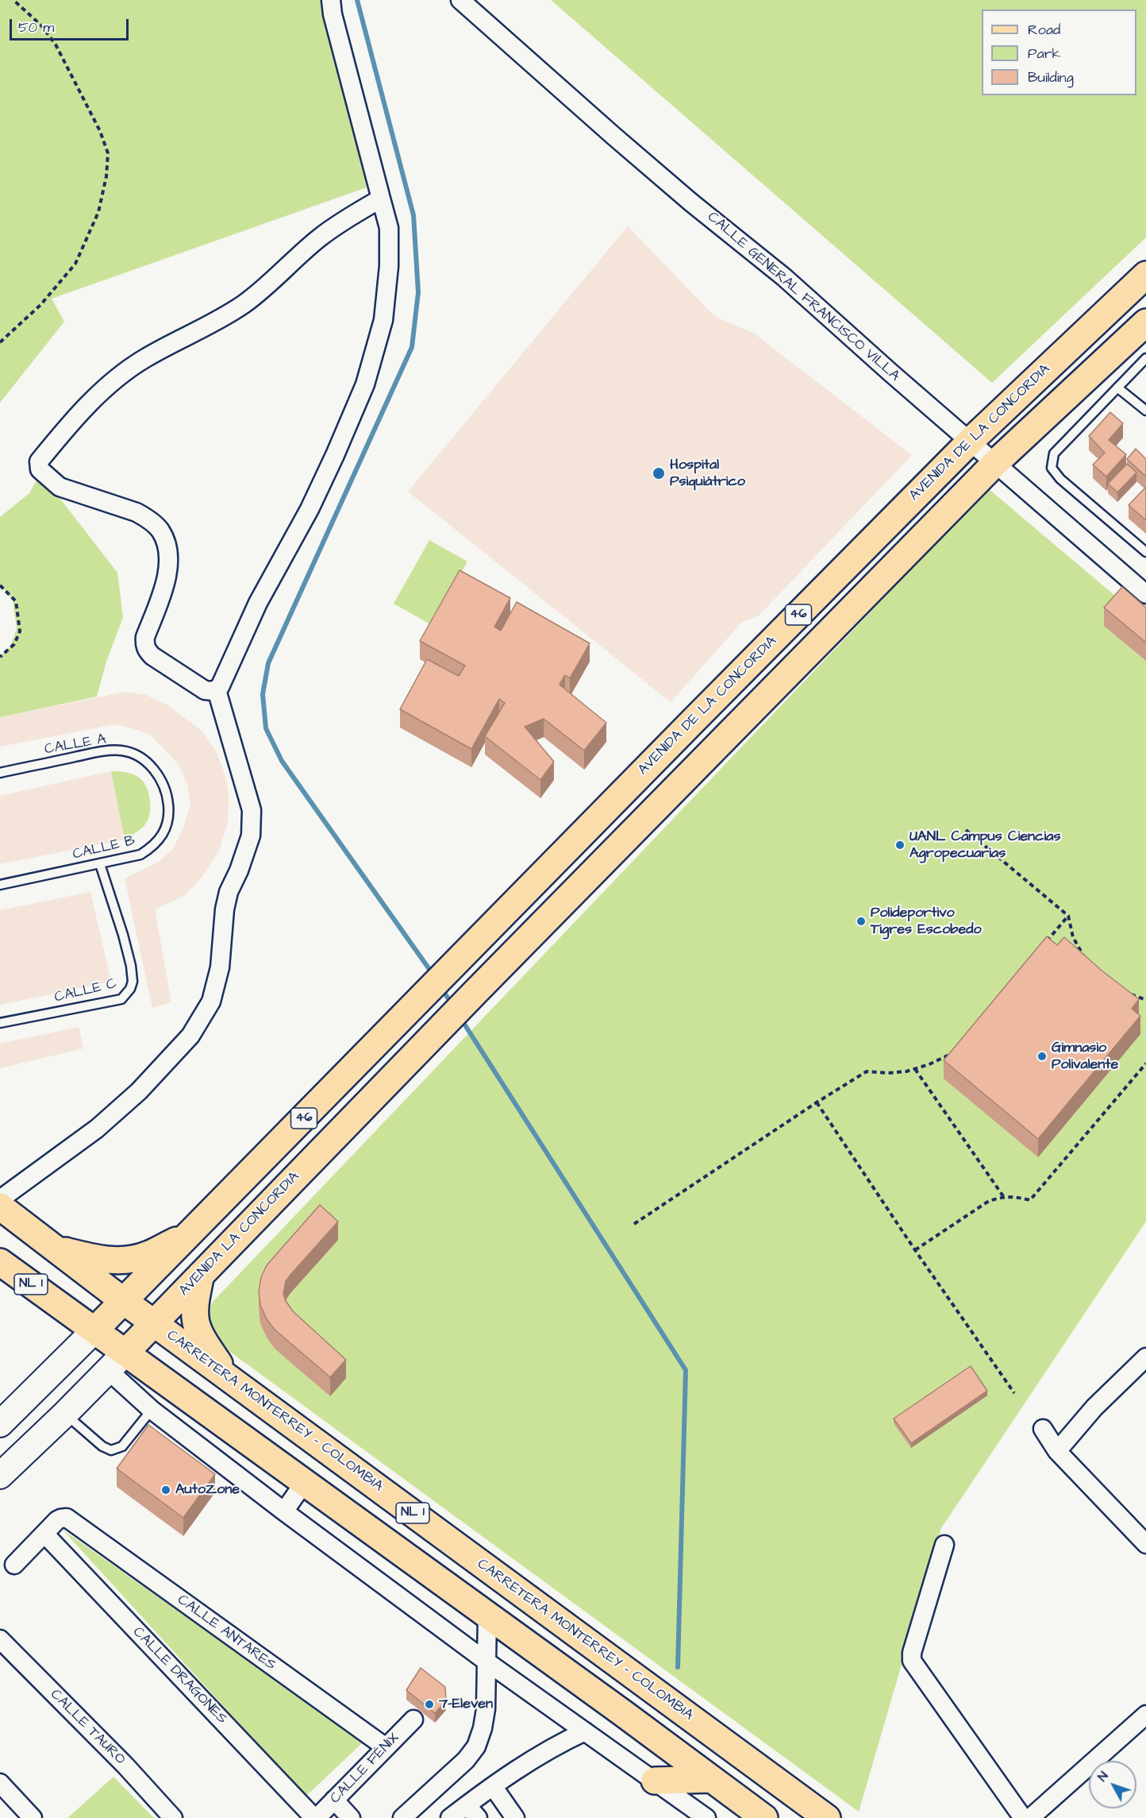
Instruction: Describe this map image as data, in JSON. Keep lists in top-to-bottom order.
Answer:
{
  "streets": {
    "main road": [
      "AVENIDA DE LA CONCORDIA",
      "46",
      "AVENIDA LA CONCORDIA",
      "NL 1",
      "CARRETERA MONTERREY - COLOMBIA"
    ],
    "street": [
      "CALLE GENERAL FRANCISCO VILLA",
      "CALLE ANTARES",
      "CALLE DRAGONES",
      "CALLE TAURO",
      "CALLE FÉNIX"
    ],
    "lane": ["CALLE A", "CALLE B", "CALLE C"]
  },
  "crossings": [
    ["CALLE GENERAL FRANCISCO VILLA", "AVENIDA DE LA CONCORDIA"],
    ["CALLE GENERAL FRANCISCO VILLA", "46"],
    ["CALLE GENERAL FRANCISCO VILLA", "AVENIDA LA CONCORDIA"],
    ["AVENIDA DE LA CONCORDIA", "46"],
    ["46", "AVENIDA LA CONCORDIA"],
    ["46", "NL 1"],
    ["46", "CARRETERA MONTERREY - COLOMBIA"],
    ["CALLE A", "CALLE B"],
    ["CALLE B", "CALLE C"],
    ["AVENIDA LA CONCORDIA", "NL 1"],
    ["AVENIDA LA CONCORDIA", "CARRETERA MONTERREY - COLOMBIA"],
    ["CALLE ANTARES", "CALLE DRAGONES"],
    ["CALLE ANTARES", "CALLE FÉNIX"],
    ["CALLE DRAGONES", "CALLE FÉNIX"]
  ],
  "places": [
    "Hospital Psiquiátrico",
    "UANL Campus Ciencias Agropecuarias",
    "Polideportivo Tigres Escobedo",
    "Gimnasio Polivalente",
    "AutoZone",
    "7-Eleven"
  ],
  "legend": ["Road", "Park", "Building"],
  "scale_bar": "50 m",
  "north": "top left"
}
